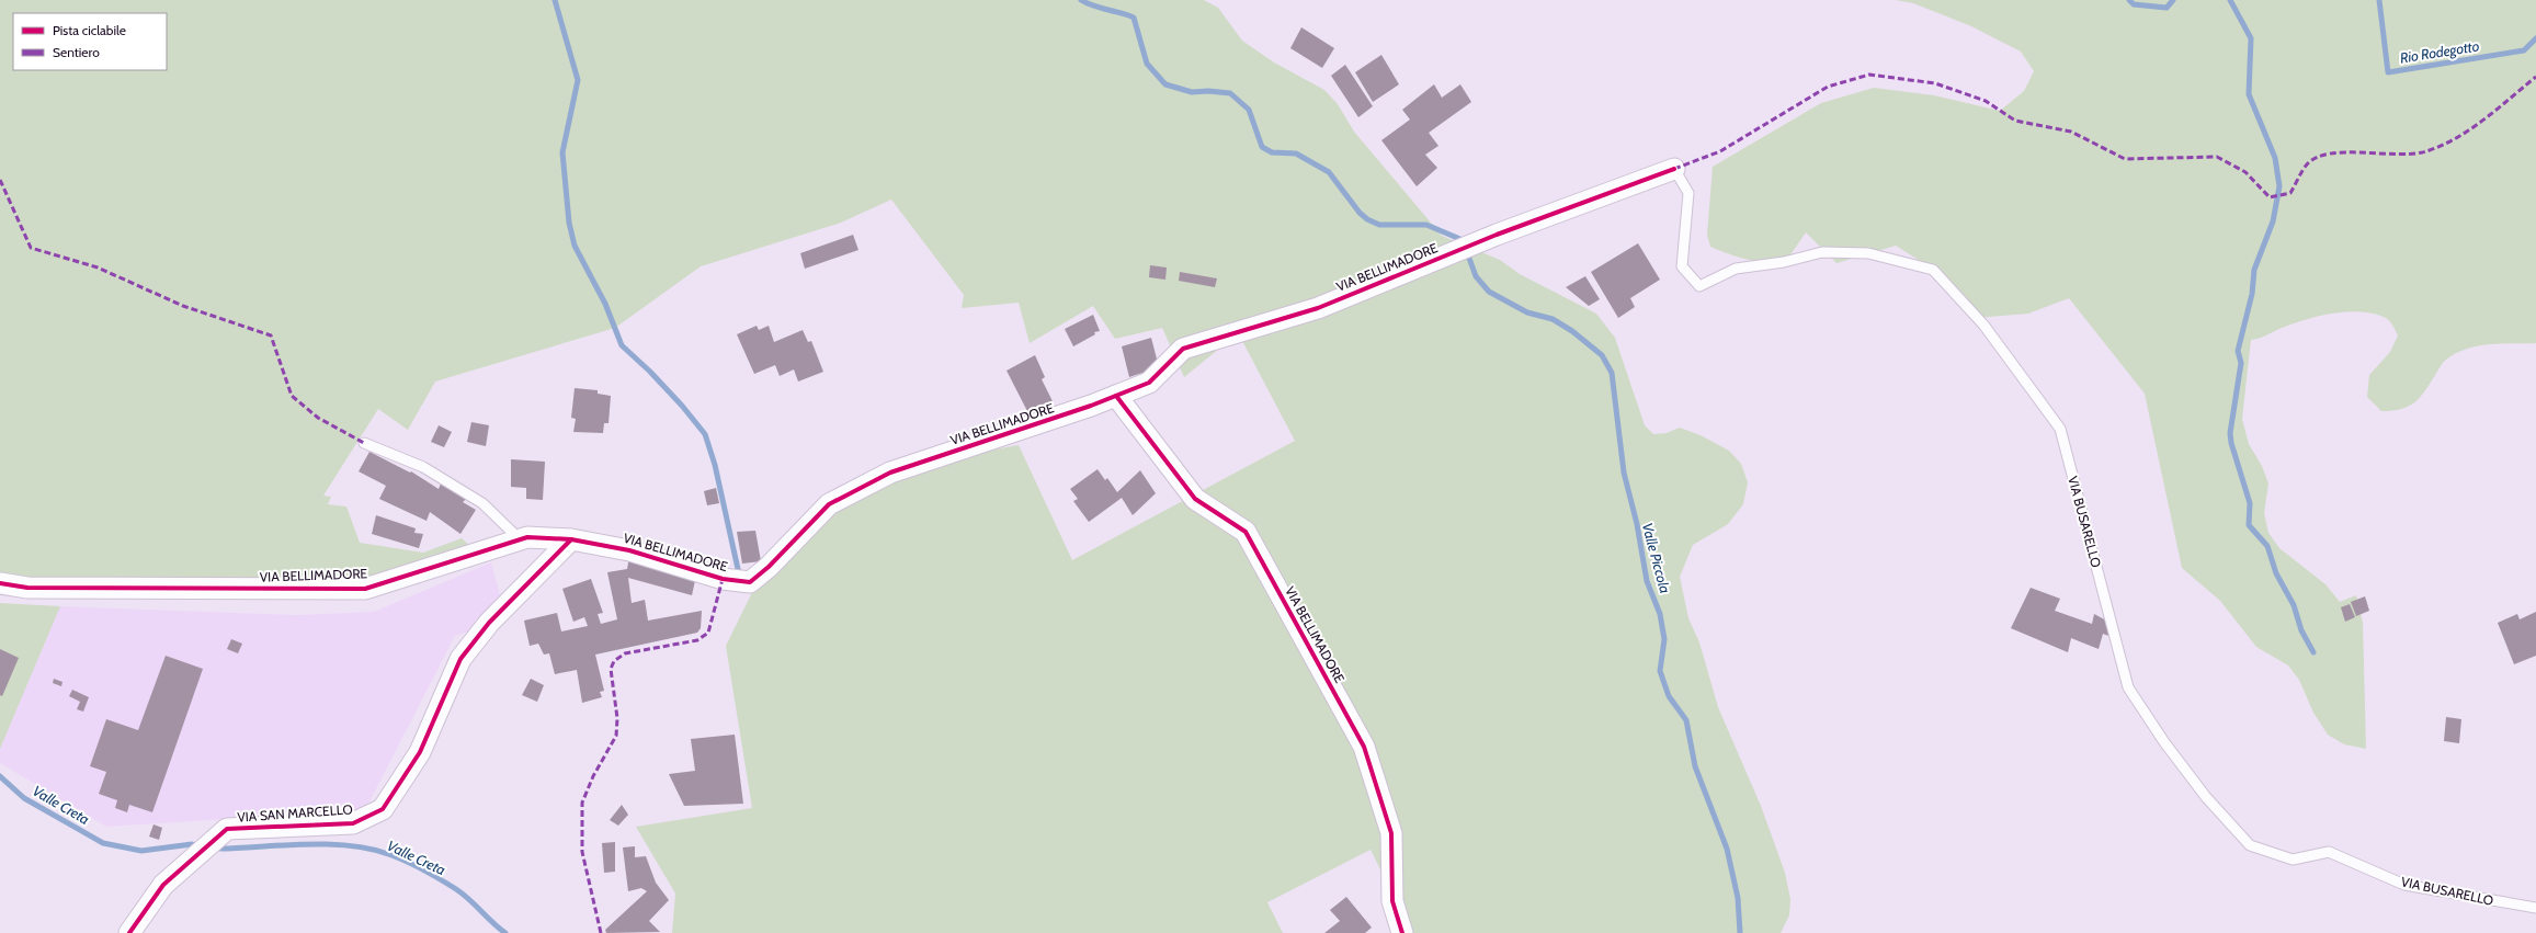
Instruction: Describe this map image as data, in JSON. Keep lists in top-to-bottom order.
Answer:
{
  "streets": {
    "street": ["VIA BELLIMADORE", "VIA SAN MARCELLO"],
    "lane": ["VIA BUSARELLO"]
  },
  "crossings": [
    ["VIA BELLIMADORE", "VIA BUSARELLO"],
    ["VIA BELLIMADORE", "VIA SAN MARCELLO"]
  ],
  "water": ["Rio Rodegotto", "Valle Piccola", "Valle Creta"],
  "legend": ["Pista ciclabile", "Sentiero"]
}
